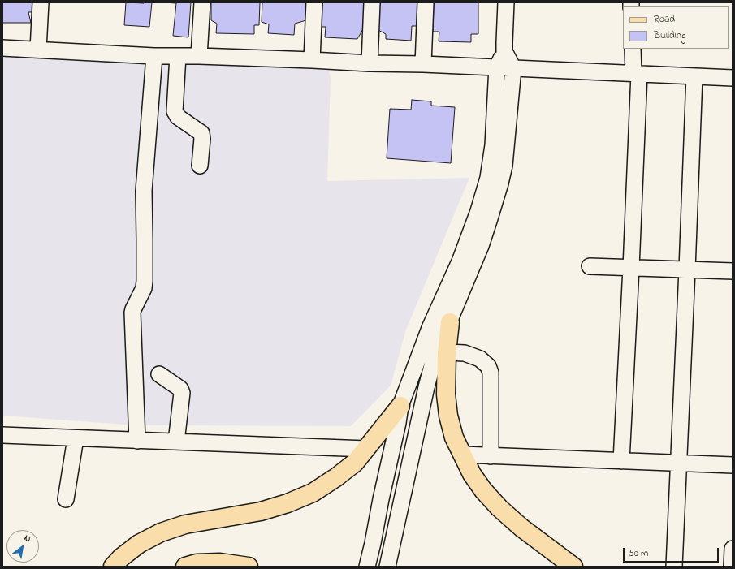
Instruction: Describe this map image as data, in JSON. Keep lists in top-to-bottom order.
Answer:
{
  "legend": ["Road", "Building"],
  "scale_bar": "50 m",
  "north": "top right"
}
